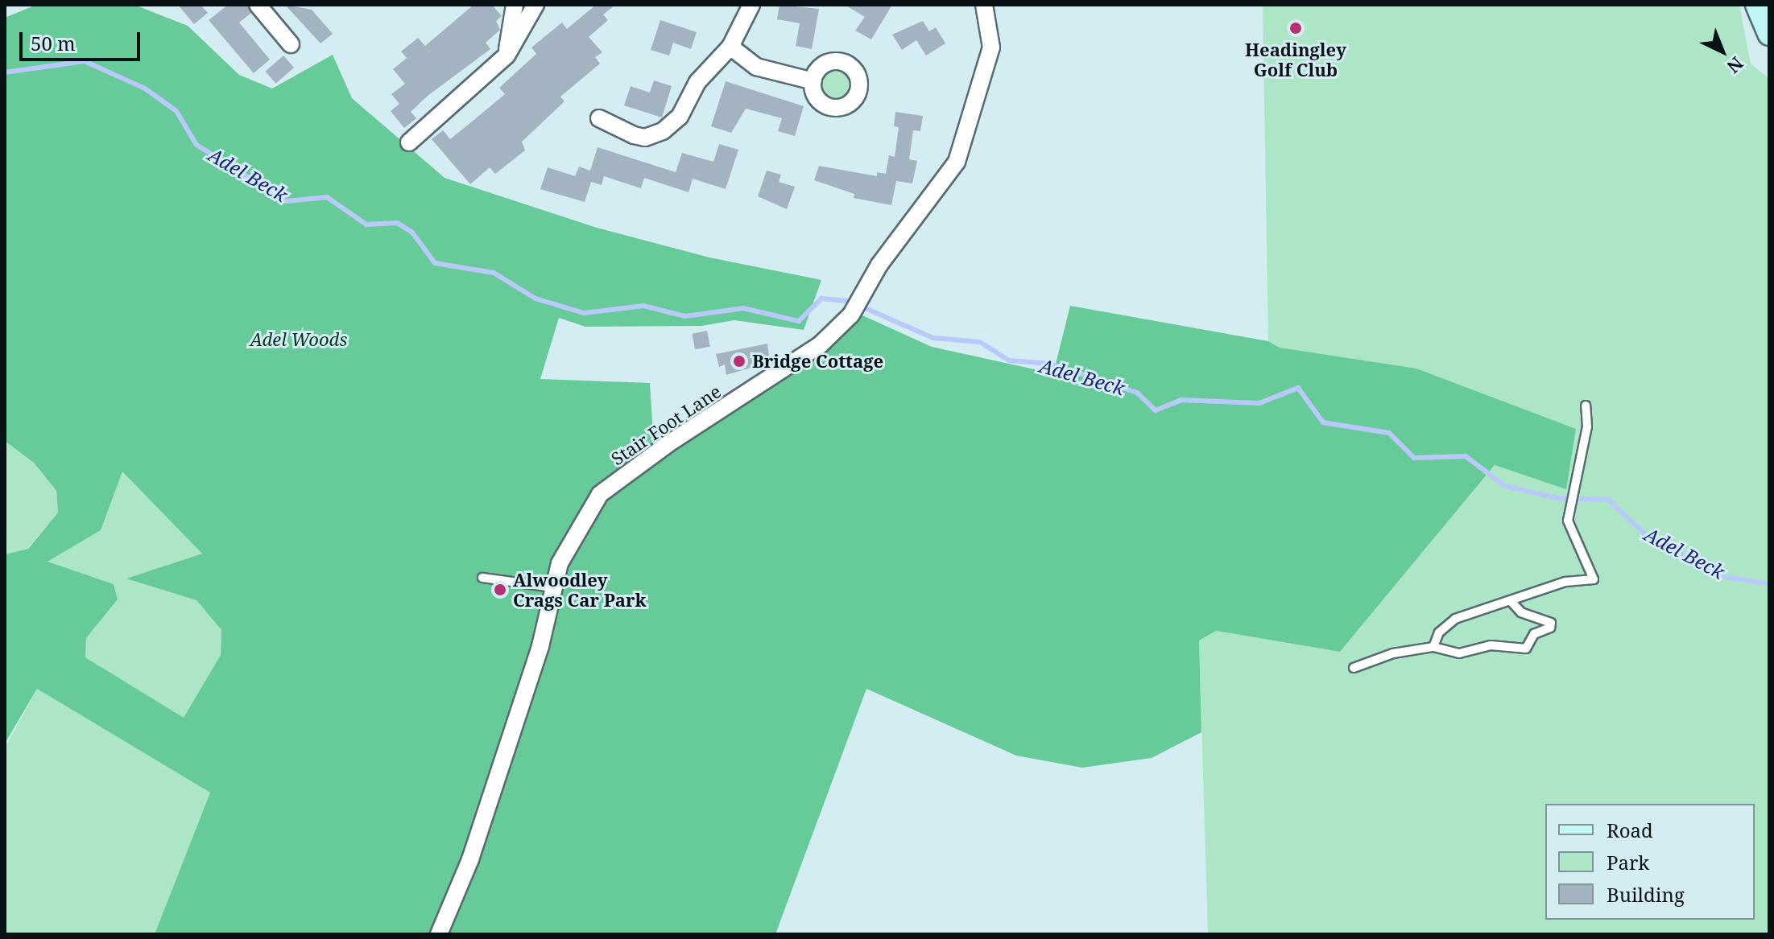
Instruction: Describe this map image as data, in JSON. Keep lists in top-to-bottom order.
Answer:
{
  "streets": {
    "street": ["Stair Foot Lane"]
  },
  "water": ["Adel Beck"],
  "parks": ["Adel Woods"],
  "places": ["Headingley Golf Club", "Bridge Cottage", "Alwoodley Crags Car Park"],
  "legend": ["Road", "Park", "Building"],
  "scale_bar": "50 m",
  "north": "bottom right"
}
